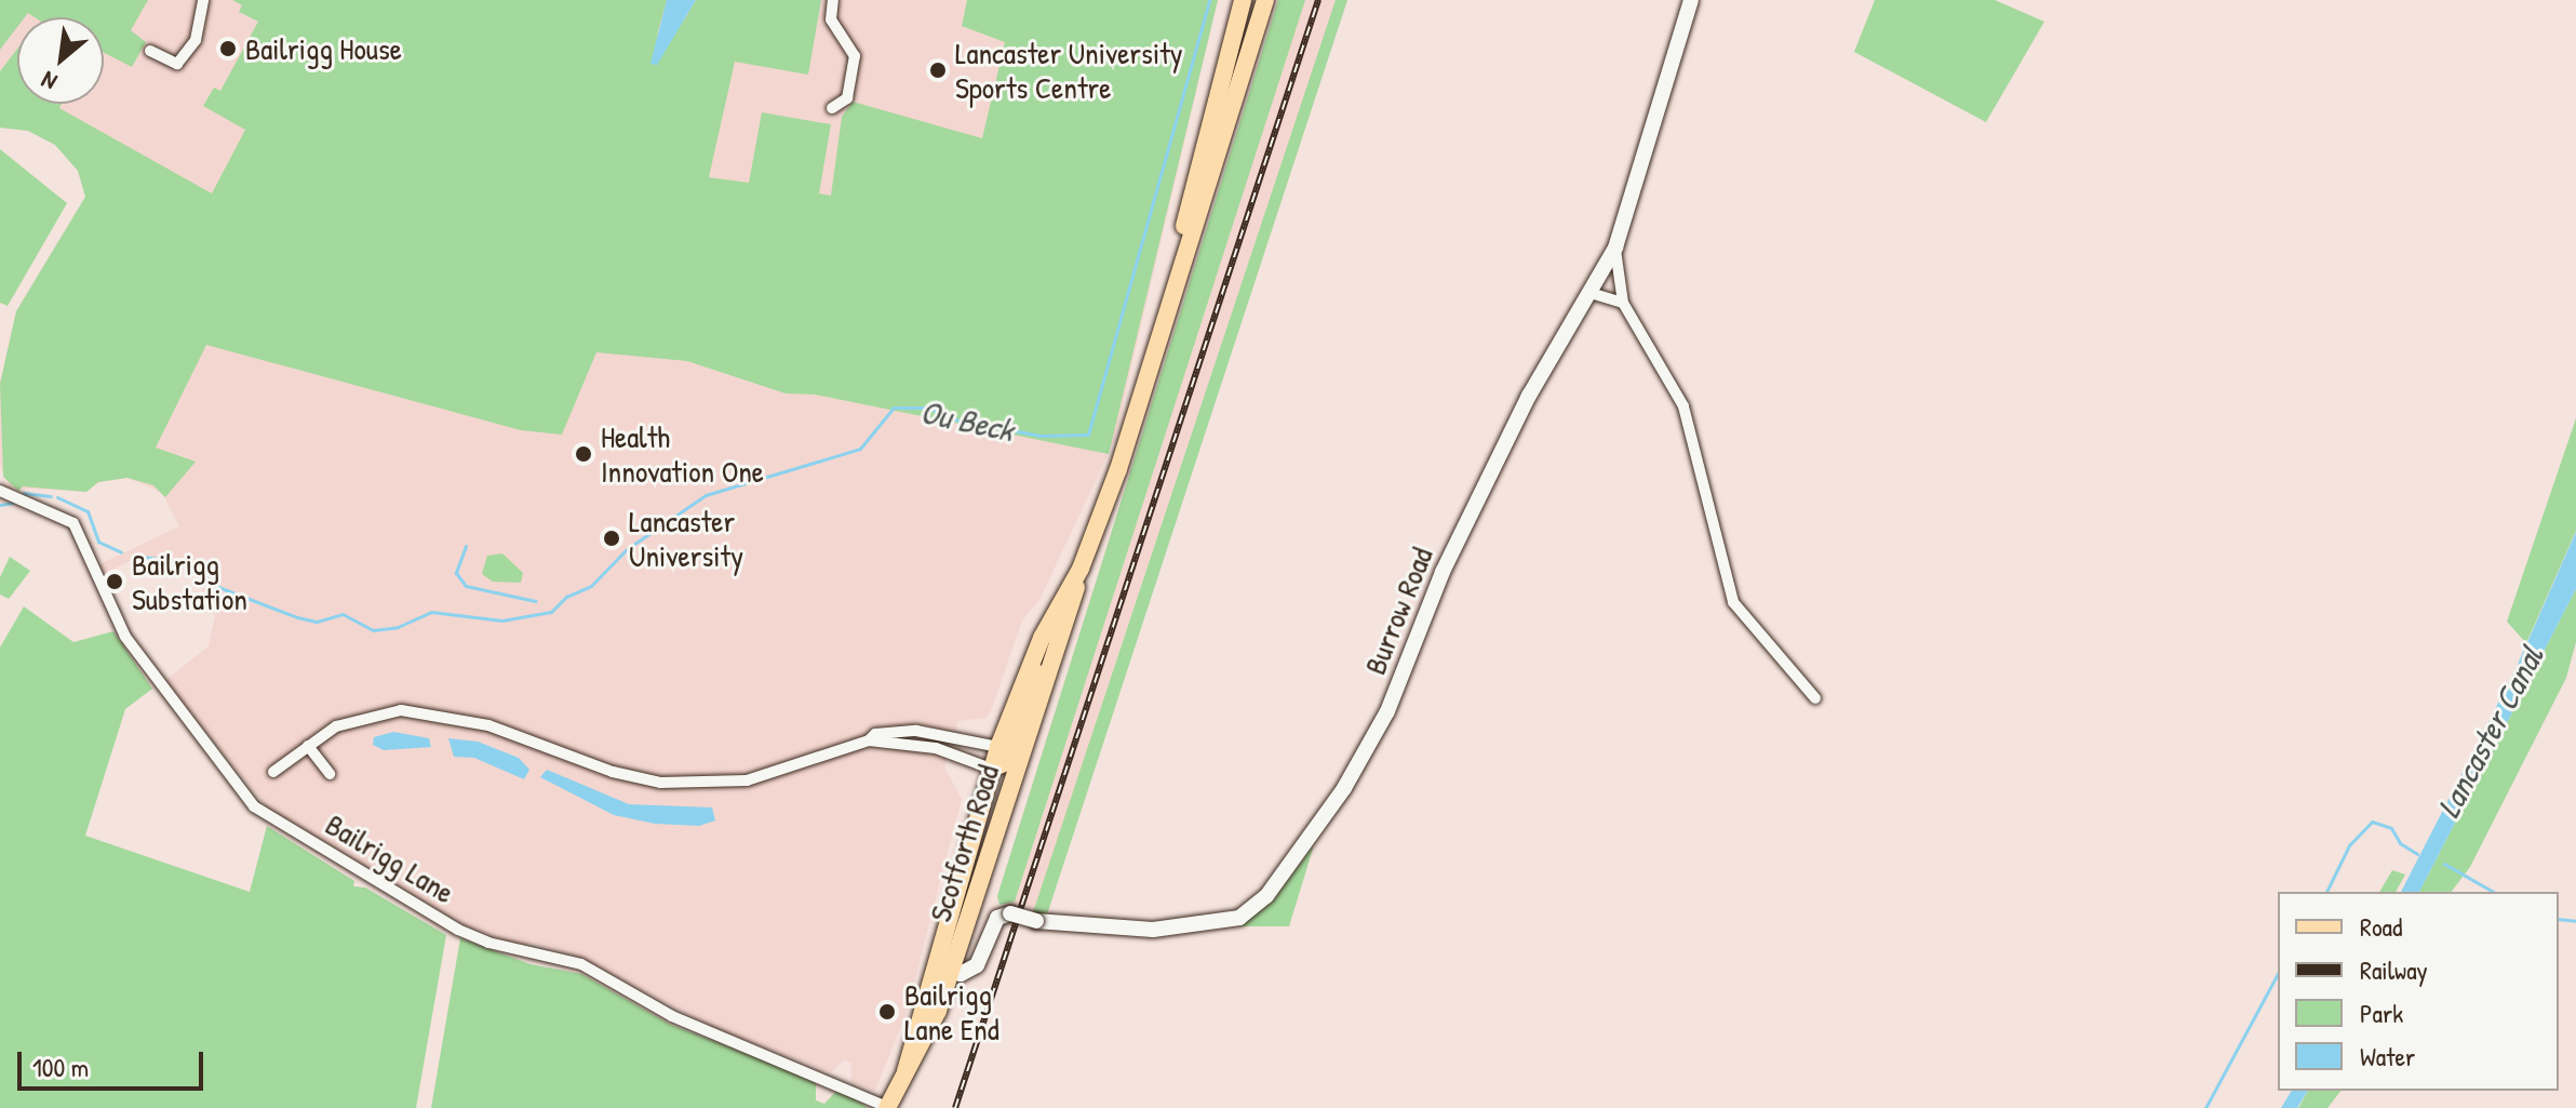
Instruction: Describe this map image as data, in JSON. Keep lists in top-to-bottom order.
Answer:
{
  "streets": {
    "main road": ["Scotforth Road"],
    "street": ["Burrow Road", "Bailrigg Lane"]
  },
  "crossings": [
    ["Burrow Road", "Scotforth Road"],
    ["Scotforth Road", "Bailrigg Lane"]
  ],
  "water": ["Ou Beck", "Lancaster Canal"],
  "places": [
    "Bailrigg House",
    "Lancaster University Sports Centre",
    "Health Innovation One",
    "Lancaster University",
    "Bailrigg Substation",
    "Bailrigg Lane End"
  ],
  "legend": [
    "Road",
    "Railway",
    "Park",
    "Water"
  ],
  "scale_bar": "100 m",
  "north": "bottom left"
}
